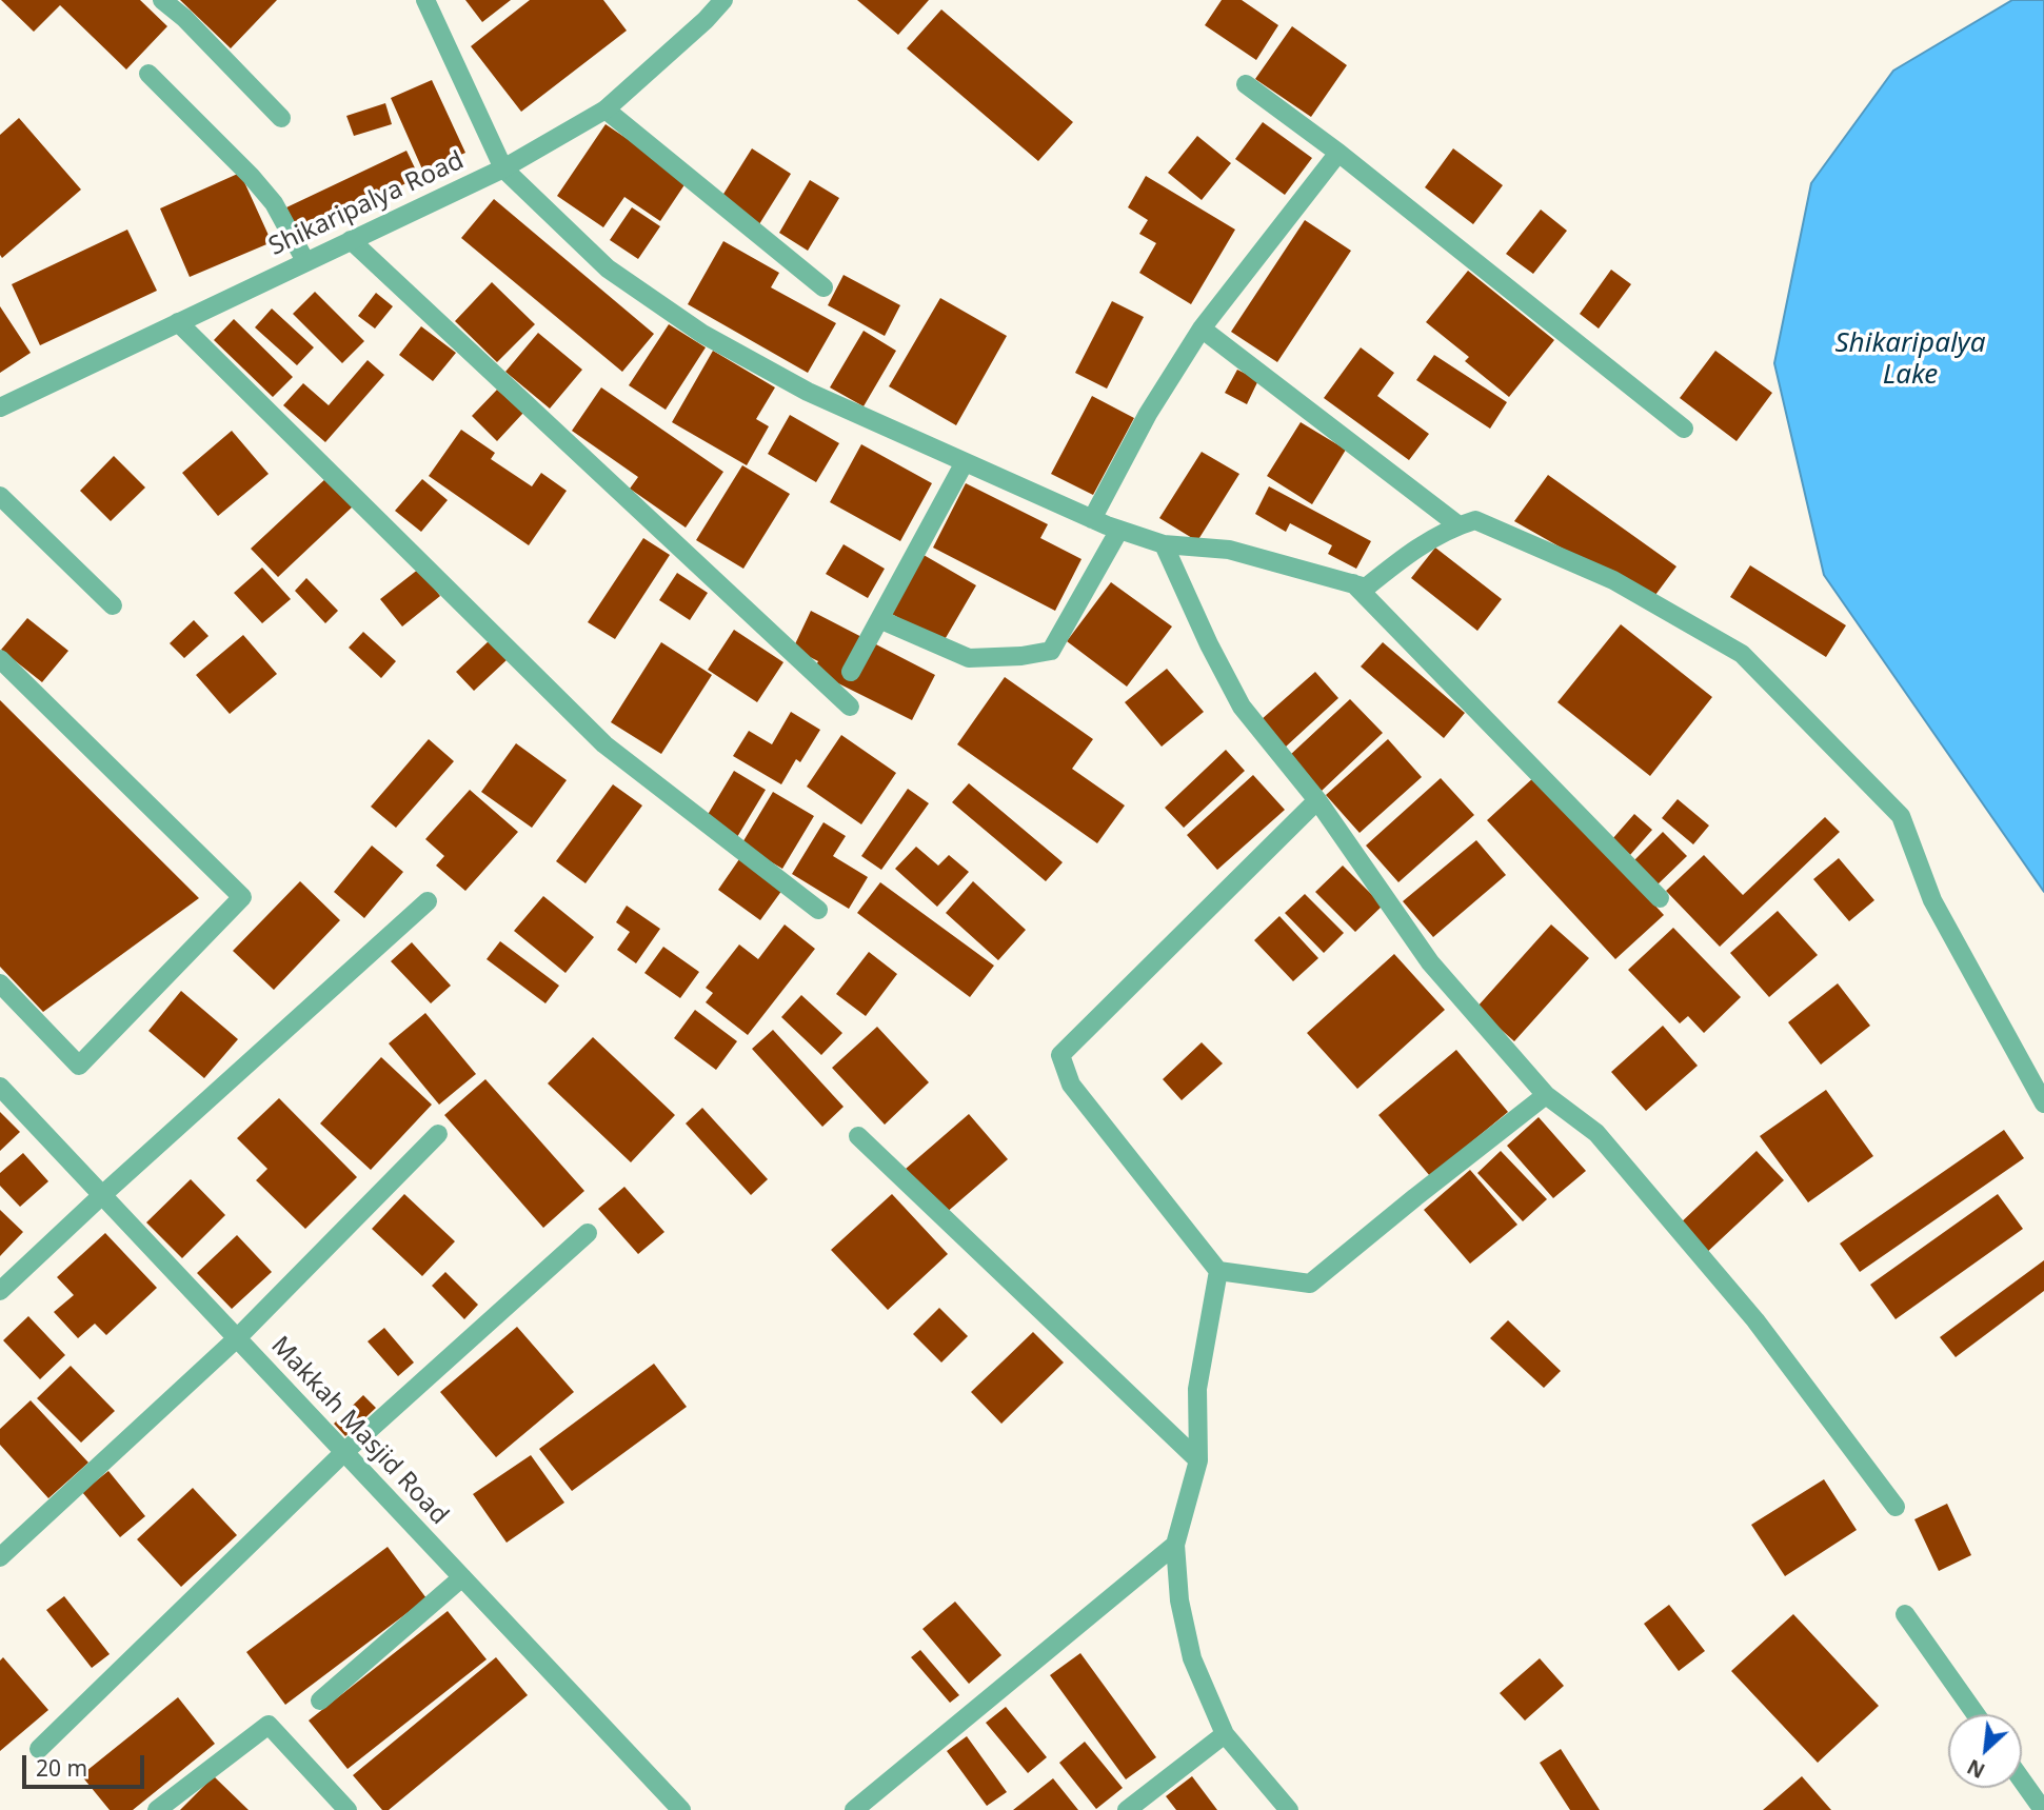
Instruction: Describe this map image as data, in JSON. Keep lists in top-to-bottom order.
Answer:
{
  "streets": {
    "street": ["Shikaripalya Road", "Makkah Masjid Road"]
  },
  "water": ["Shikaripalya Lake"],
  "scale_bar": "20 m",
  "north": "bottom left"
}
